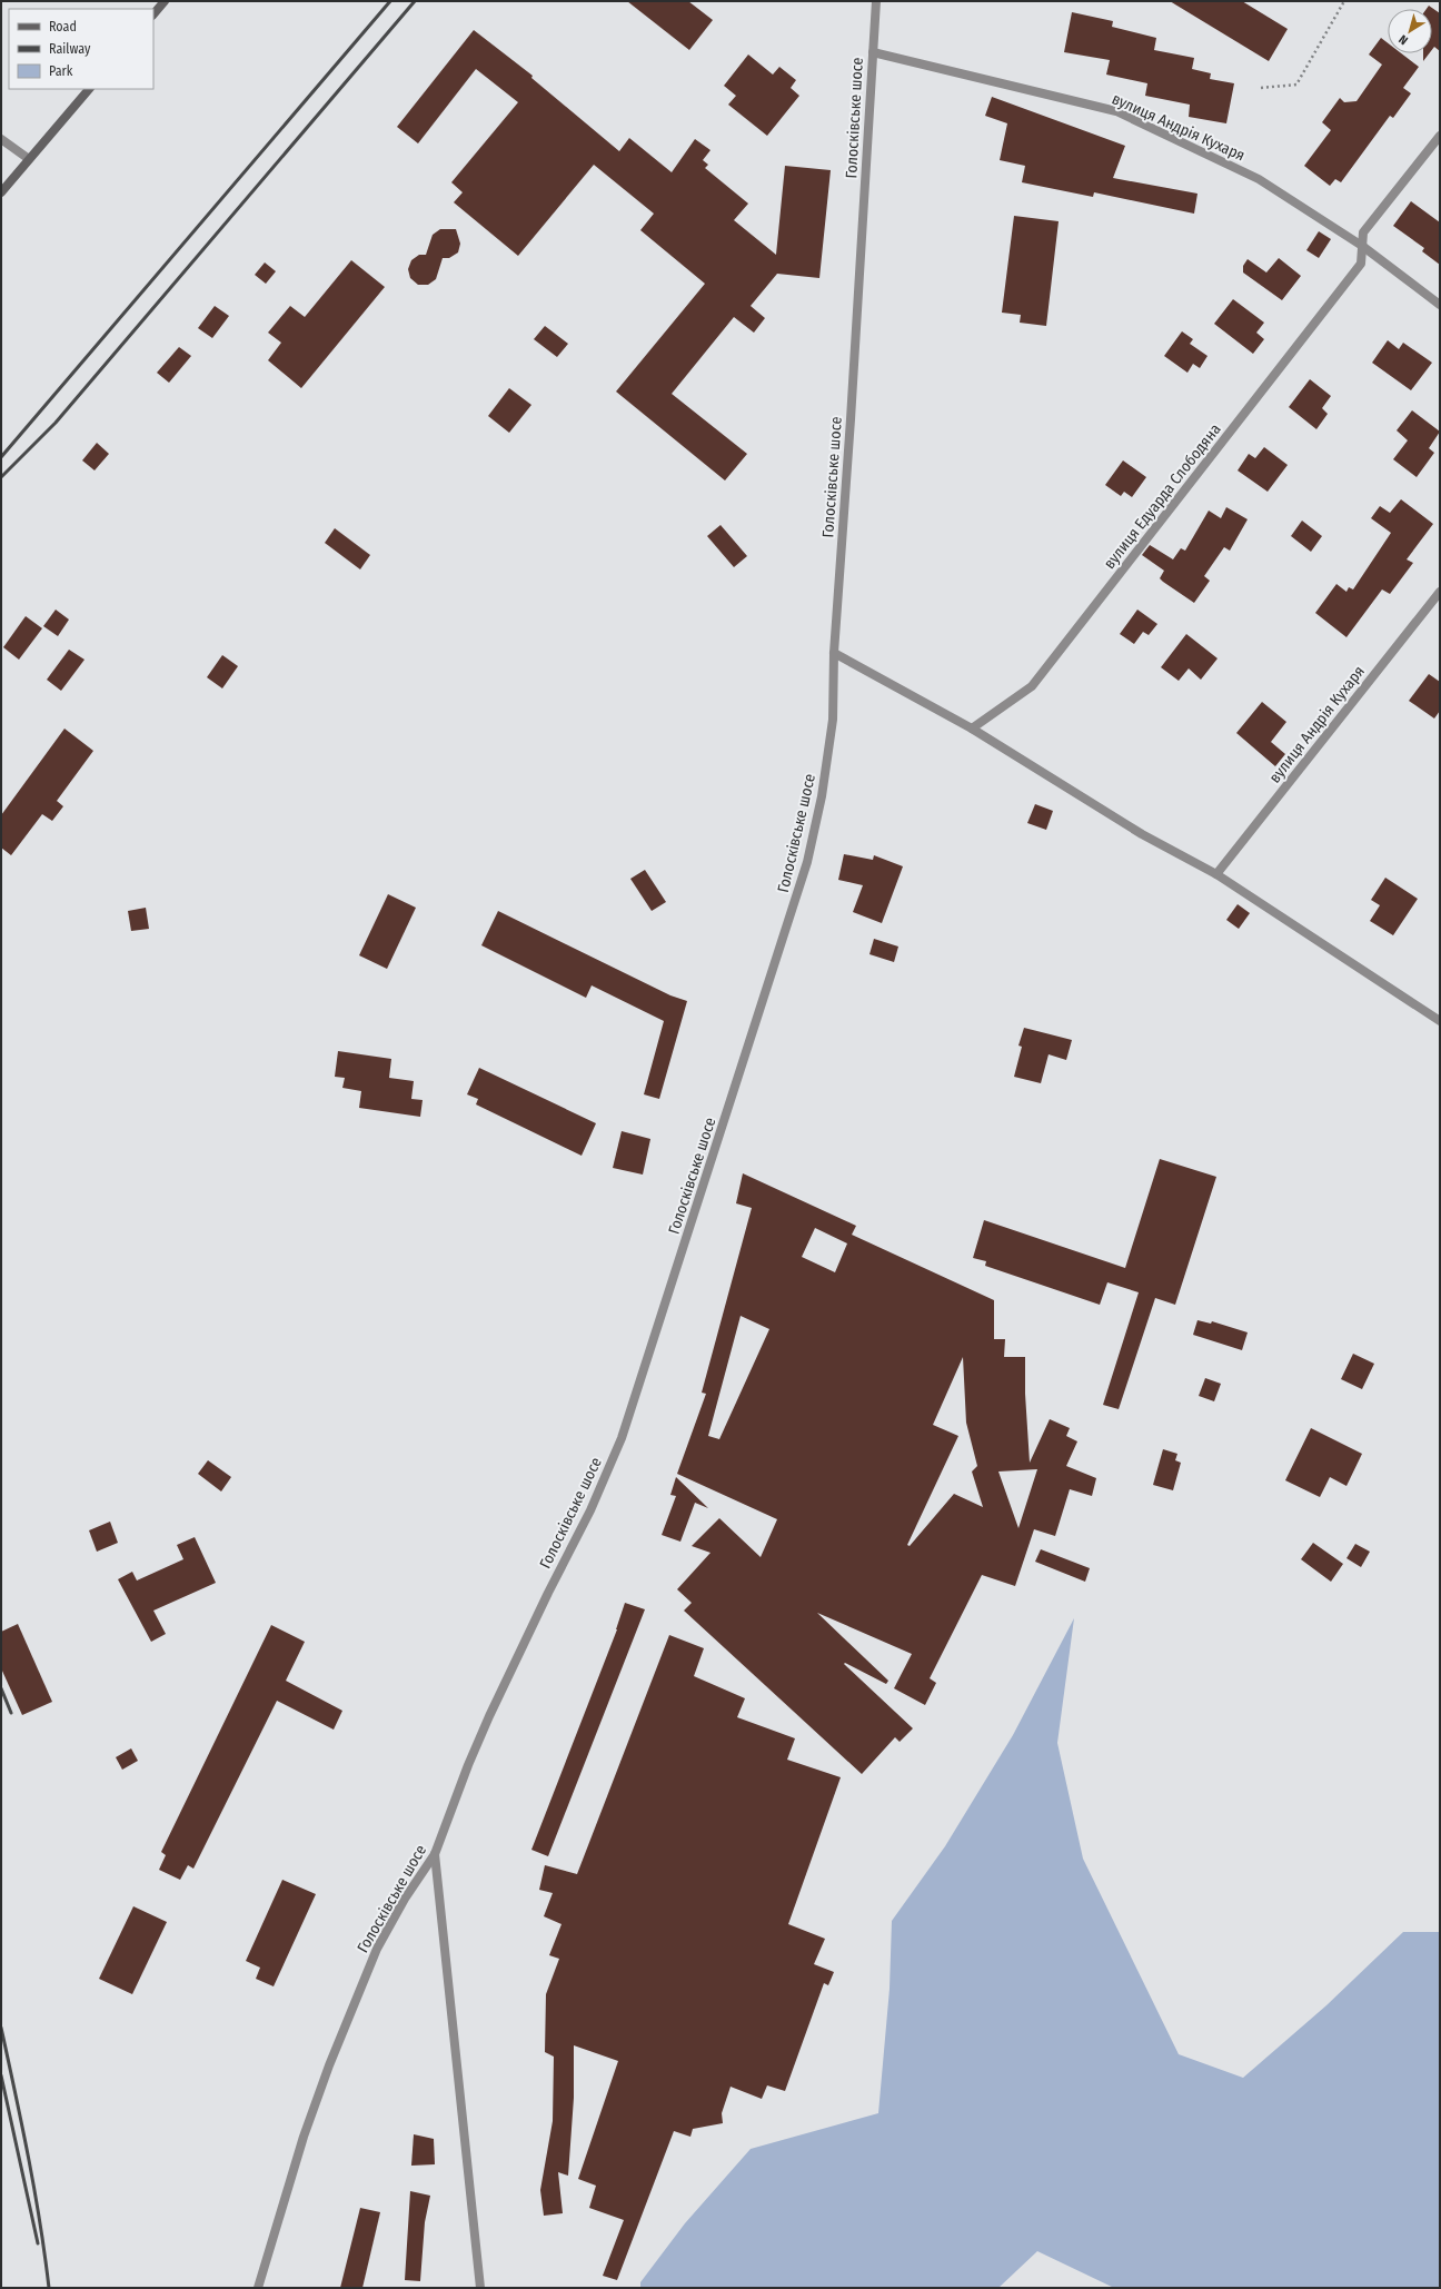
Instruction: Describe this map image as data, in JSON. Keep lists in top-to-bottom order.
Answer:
{
  "streets": {
    "street": ["Голосківське шосе", "вулиця Андрія Кухаря", "вулиця Едуарда Слободяна"]
  },
  "crossings": [
    ["Голосківське шосе", "вулиця Андрія Кухаря"],
    ["вулиця Андрія Кухаря", "вулиця Едуарда Слободяна"]
  ],
  "legend": ["Road", "Railway", "Park"],
  "north": "bottom left"
}
